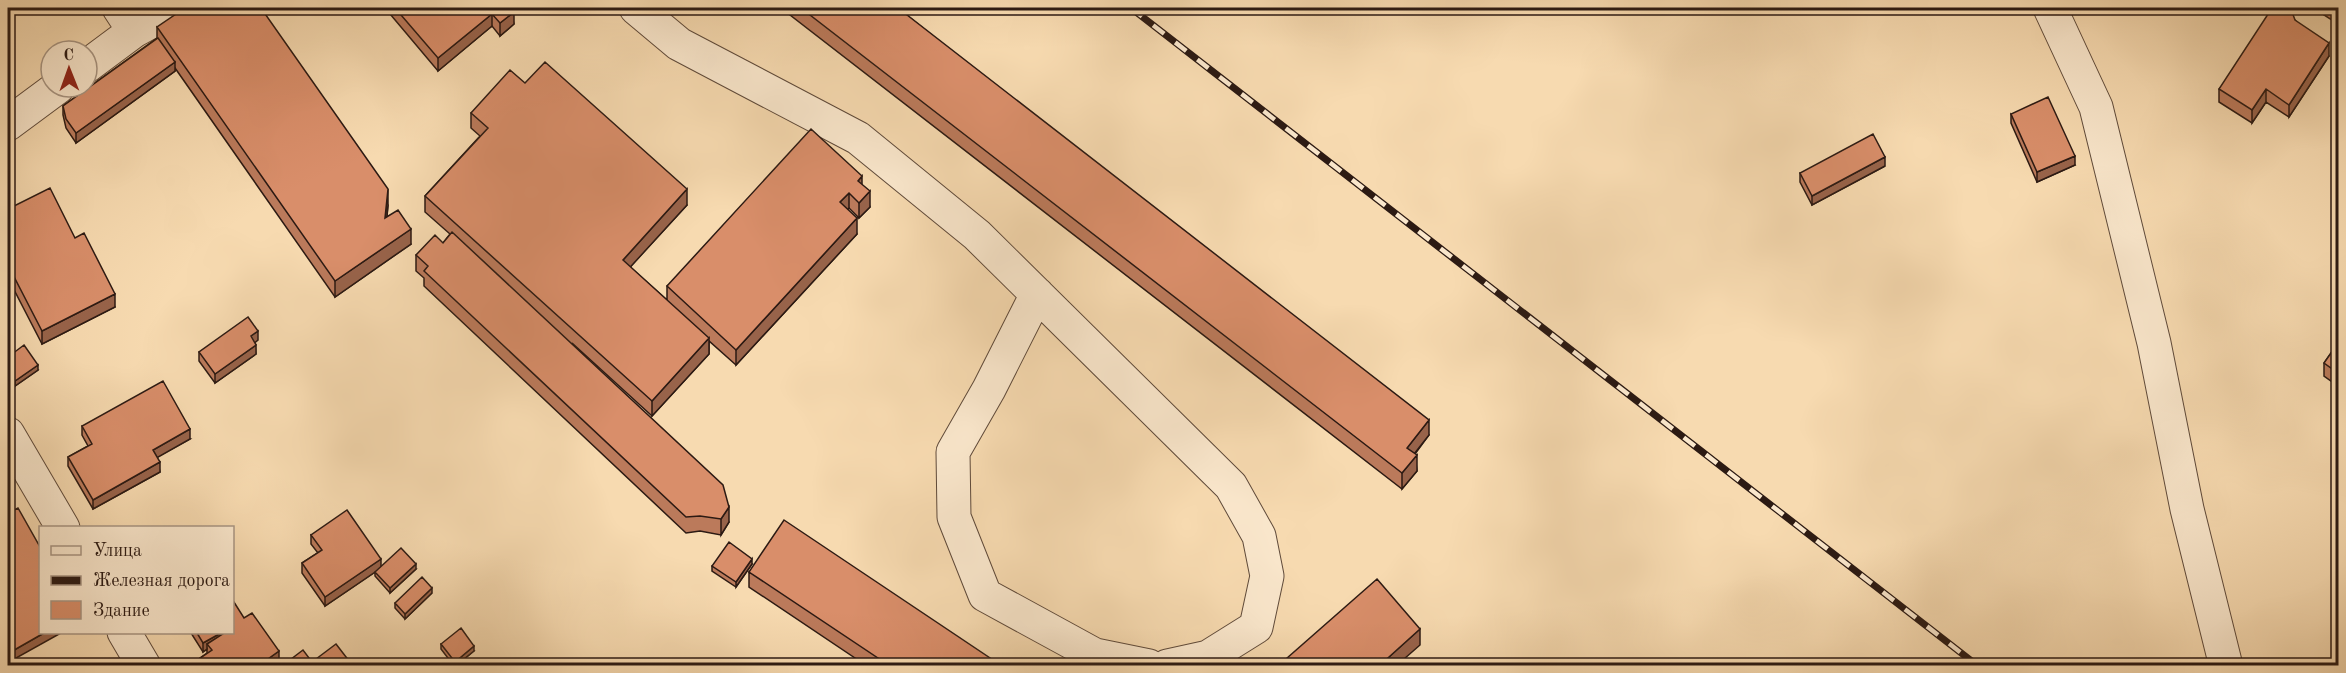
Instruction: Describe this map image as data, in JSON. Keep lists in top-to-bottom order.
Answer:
{
  "legend": ["Улица", "Железная дорога", "Здание"],
  "north": "top"
}
